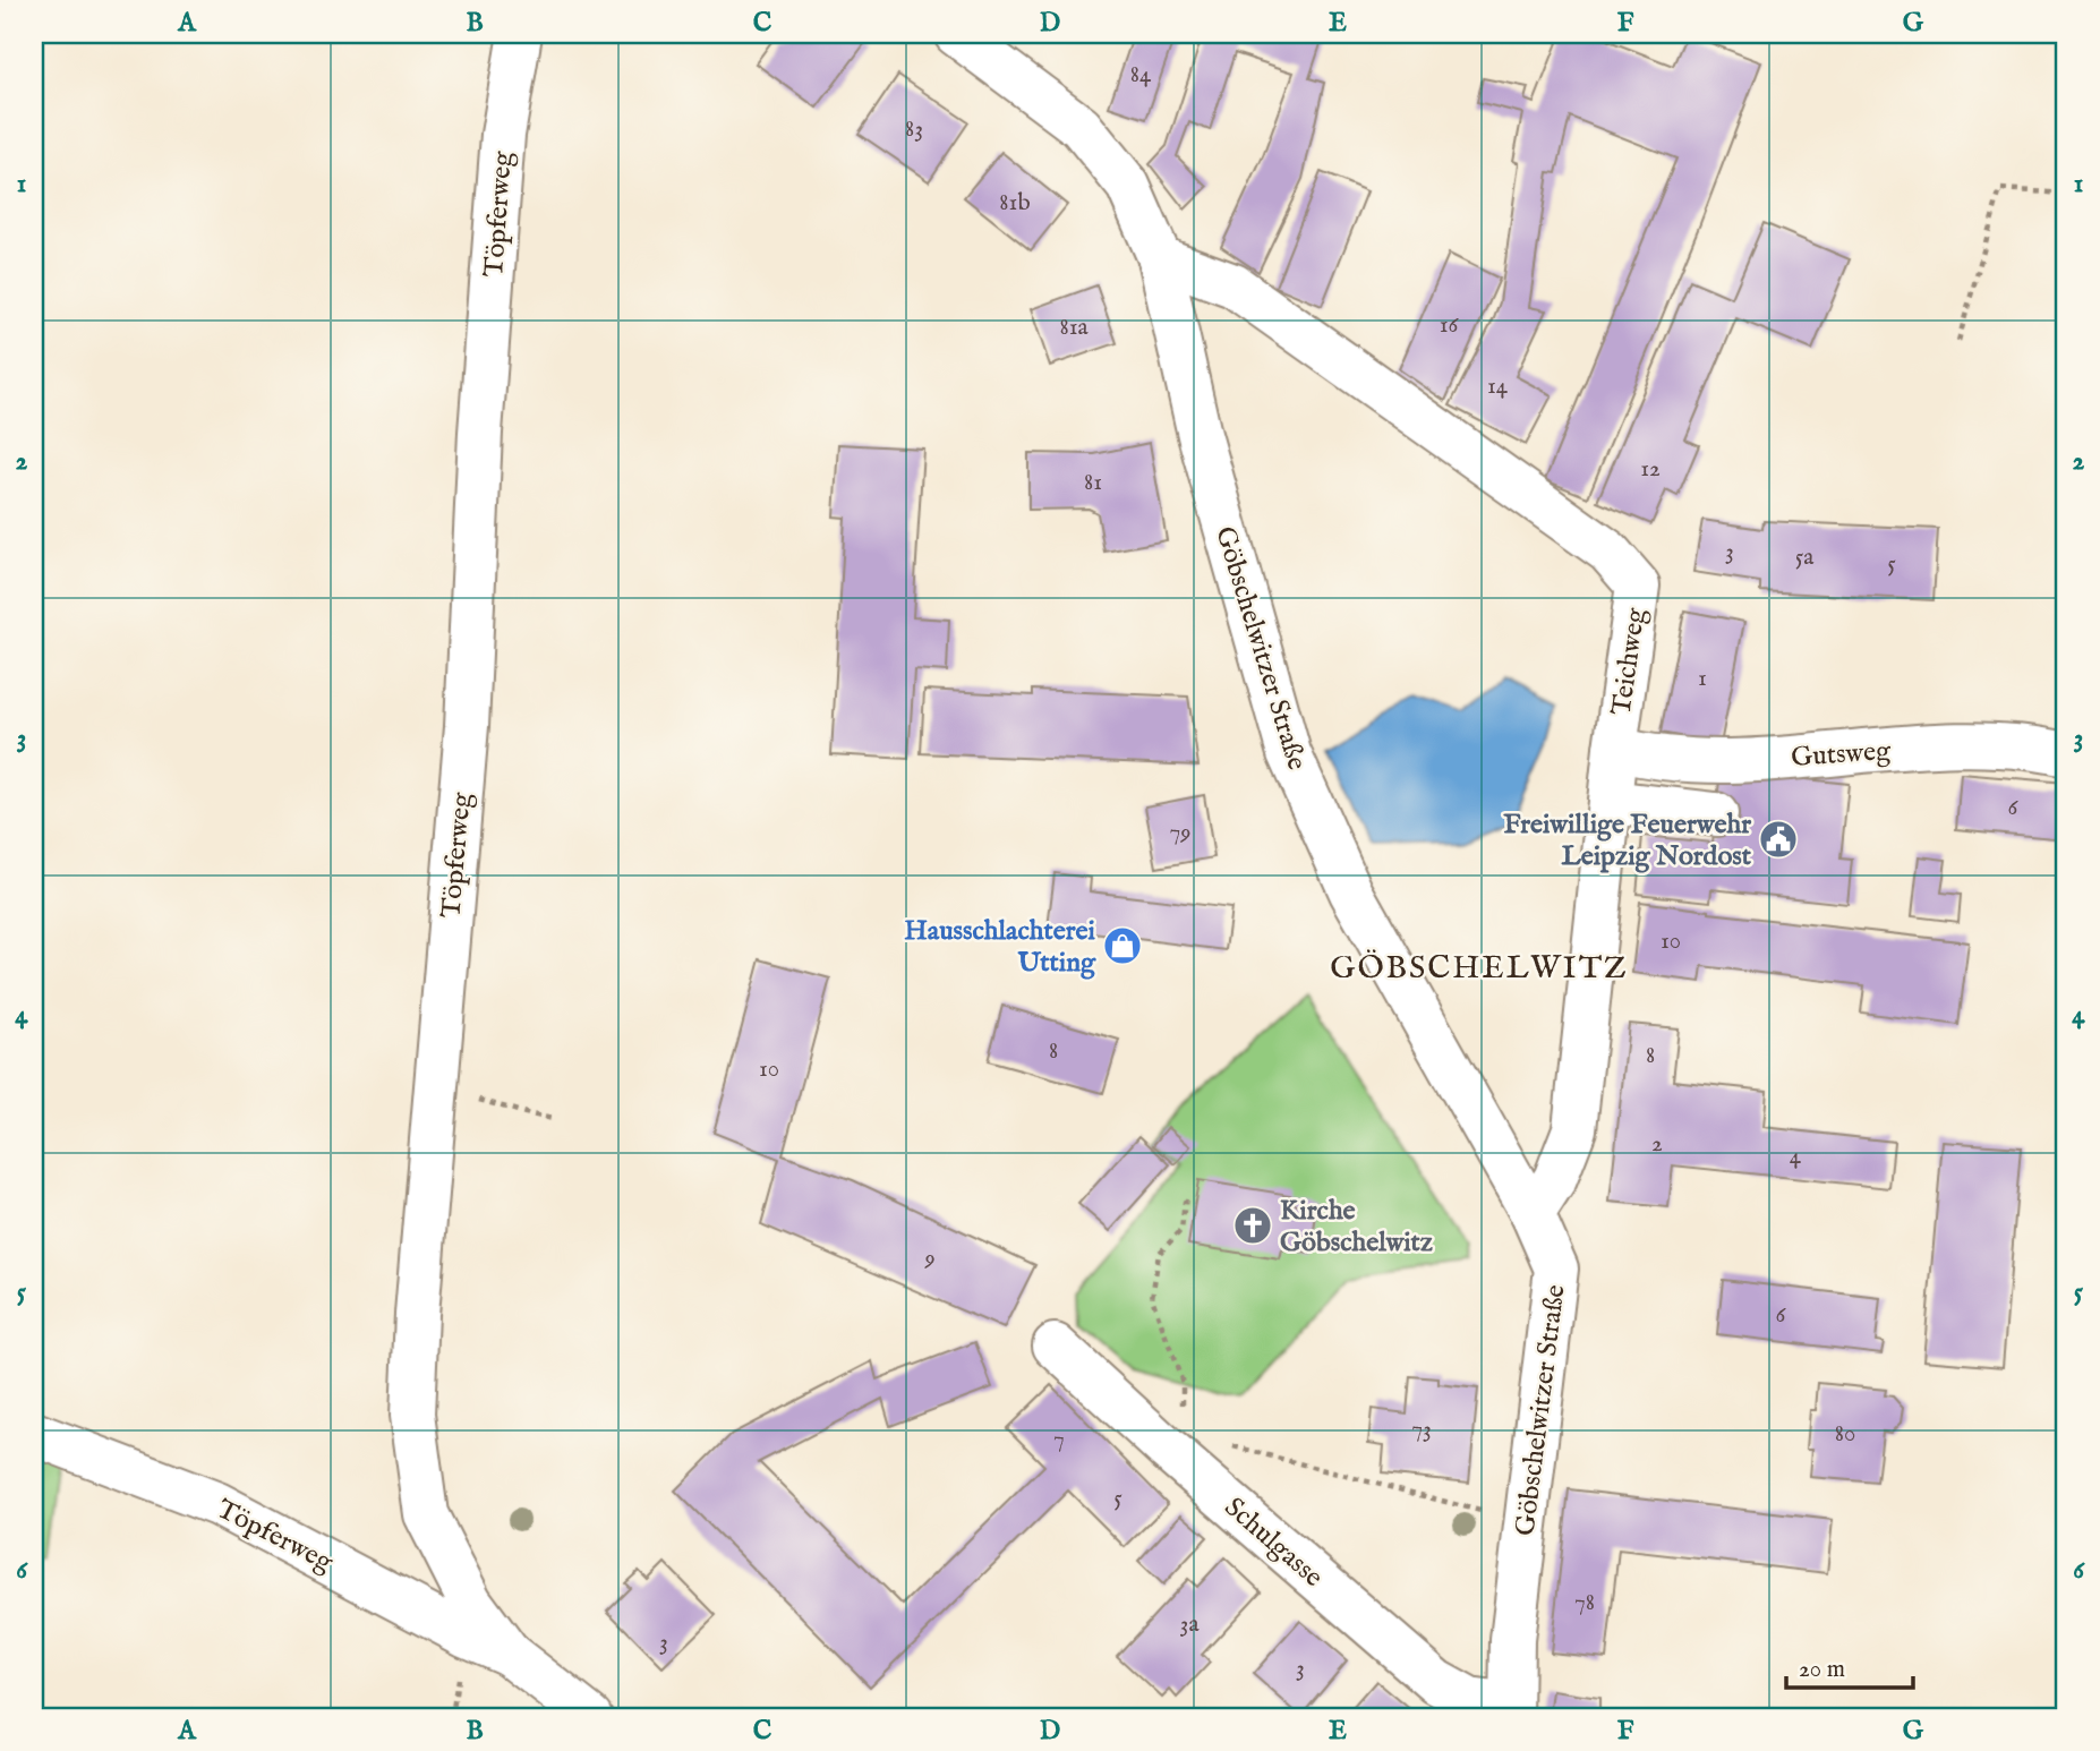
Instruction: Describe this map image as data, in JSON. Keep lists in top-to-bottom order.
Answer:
{
  "streets": {
    "street": [
      "Töpferweg",
      "Göbschelwitzer Straße",
      "Teichweg",
      "Gutsweg",
      "Schulgasse"
    ]
  },
  "crossings": [
    ["Göbschelwitzer Straße", "Teichweg"],
    ["Göbschelwitzer Straße", "Schulgasse"],
    ["Teichweg", "Gutsweg"]
  ],
  "districts": ["GÖBSCHELWITZ"],
  "places": {
    "public building": ["Freiwillige Feuerwehr Leipzig Nordost"],
    "shop": ["Hausschlachterei Utting"],
    "church": ["Kirche Göbschelwitz"]
  },
  "house_numbers": [
    "84",
    "83",
    "81b",
    "16",
    "81a",
    "14",
    "12",
    "81",
    "3",
    "5a",
    "5",
    "1",
    "6",
    "79",
    "10",
    "8",
    "8",
    "10",
    "2",
    "4",
    "9",
    "6",
    "73",
    "80",
    "7",
    "5",
    "78",
    "3a",
    "3",
    "3"
  ],
  "scale_bar": "20 m",
  "grid": {
    "columns": [
      "A",
      "B",
      "C",
      "D",
      "E",
      "F",
      "G"
    ],
    "rows": [
      "1",
      "2",
      "3",
      "4",
      "5",
      "6"
    ]
  }
}
